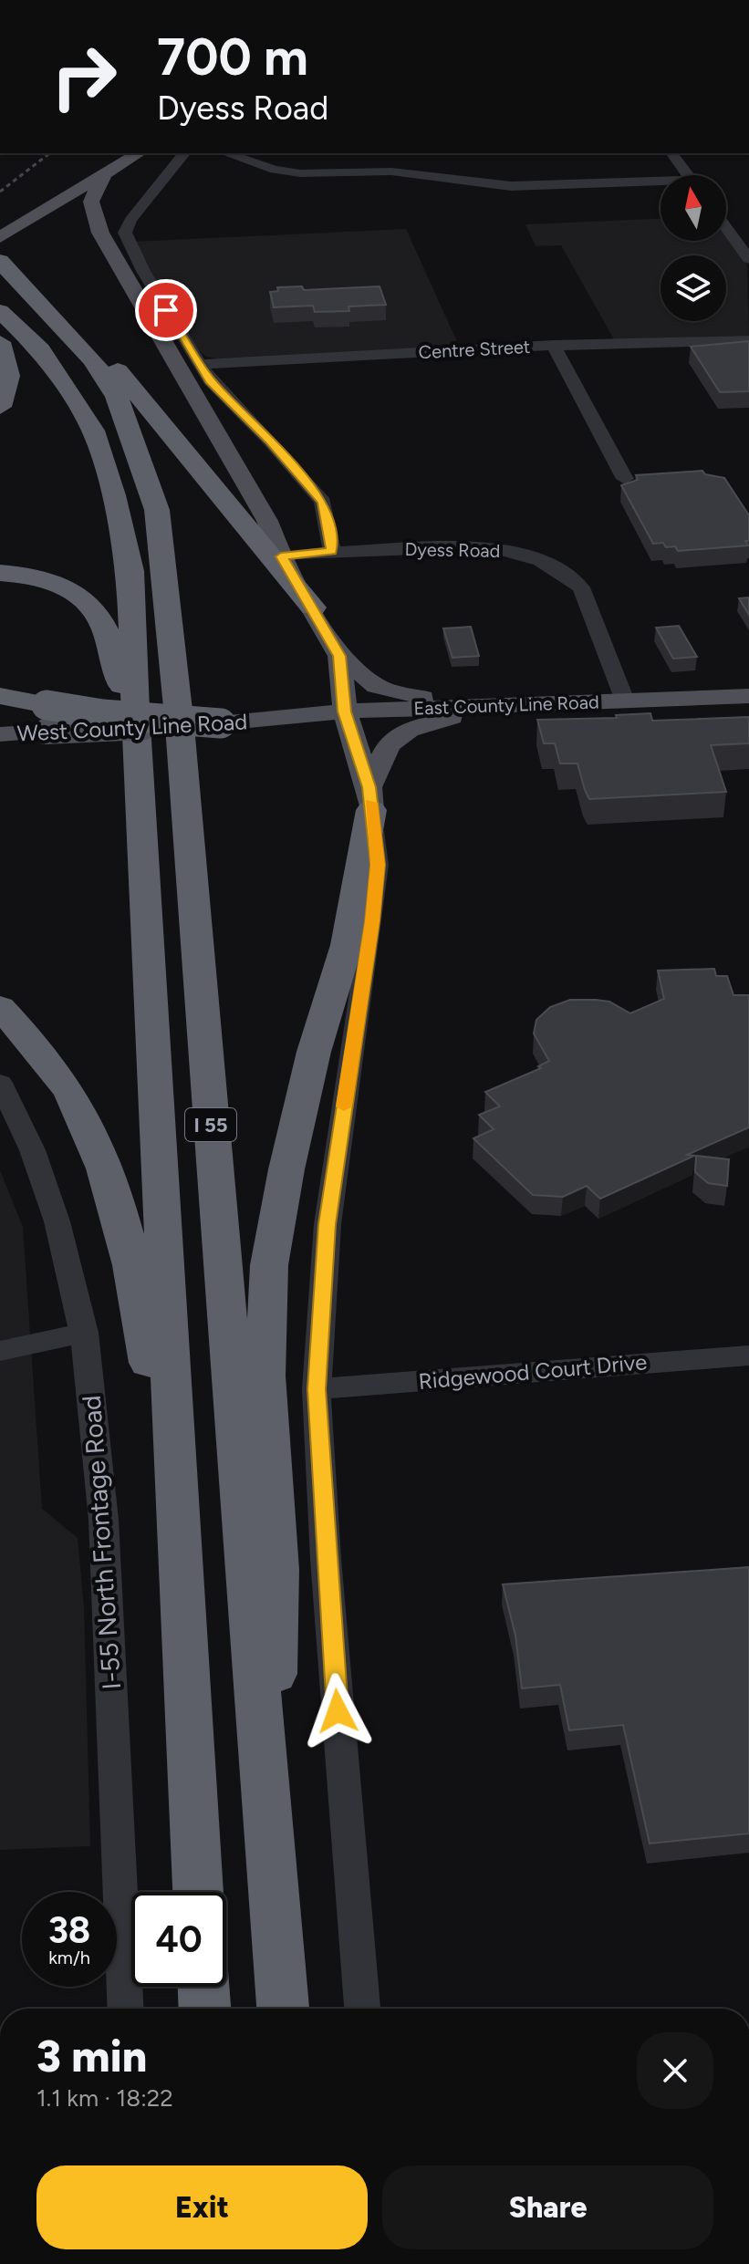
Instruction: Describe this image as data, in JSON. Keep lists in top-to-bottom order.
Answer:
{
  "streets": {
    "highway": ["I 55"],
    "main road": ["East County Line Road", "West County Line Road"],
    "street": [
      "Centre Street",
      "Dyess Road",
      "Ridgewood Court Drive",
      "I-55 North Frontage Road"
    ]
  },
  "crossings": [
    ["Dyess Road", "East County Line Road"],
    ["East County Line Road", "West County Line Road"]
  ],
  "north": "top",
  "page": {
    "turn": ["700 m", "Dyess Road"],
    "speed": "38 km/h",
    "limit": "40",
    "heading": ["3 min", "1.1 km · 18:22"],
    "buttons": ["Exit", "Share"]
  }
}
